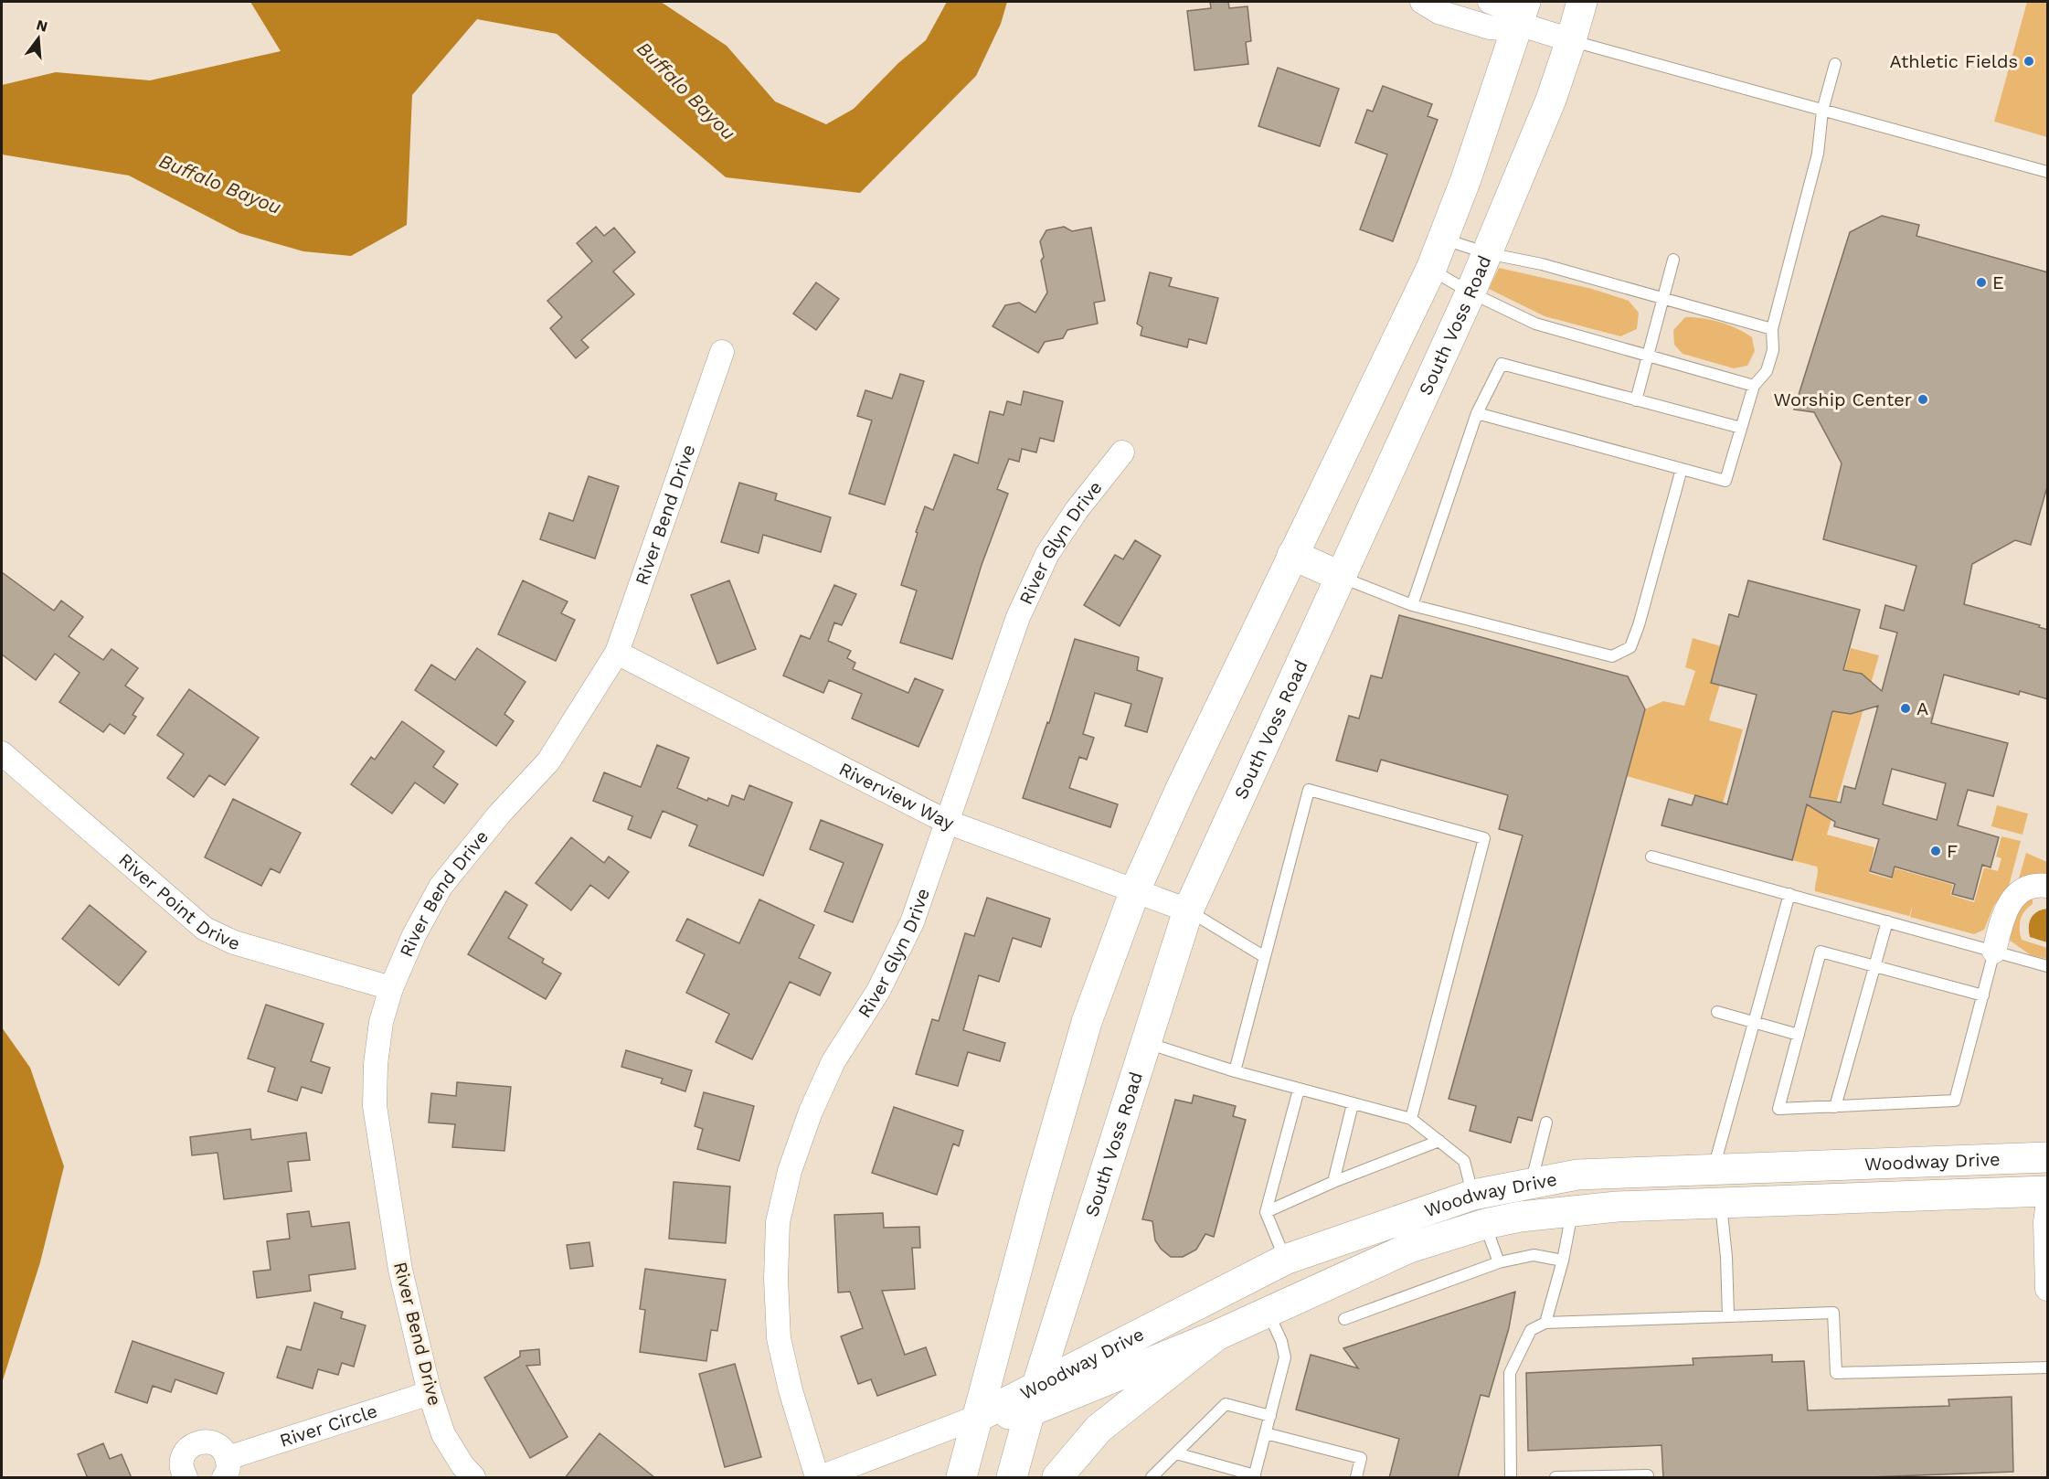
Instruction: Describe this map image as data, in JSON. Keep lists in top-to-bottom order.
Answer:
{
  "streets": {
    "main road": ["South Voss Road", "Woodway Drive"],
    "street": [
      "River Bend Drive",
      "River Glyn Drive",
      "Riverview Way",
      "River Point Drive",
      "River Circle"
    ]
  },
  "crossings": [
    ["South Voss Road", "Riverview Way"],
    ["South Voss Road", "Woodway Drive"],
    ["River Bend Drive", "Riverview Way"],
    ["River Bend Drive", "River Point Drive"],
    ["River Bend Drive", "River Circle"],
    ["River Glyn Drive", "Riverview Way"],
    ["River Glyn Drive", "Woodway Drive"]
  ],
  "water": ["Buffalo Bayou"],
  "places": [
    "Athletic Fields",
    "E",
    "Worship Center",
    "A",
    "F"
  ],
  "north": "top"
}
